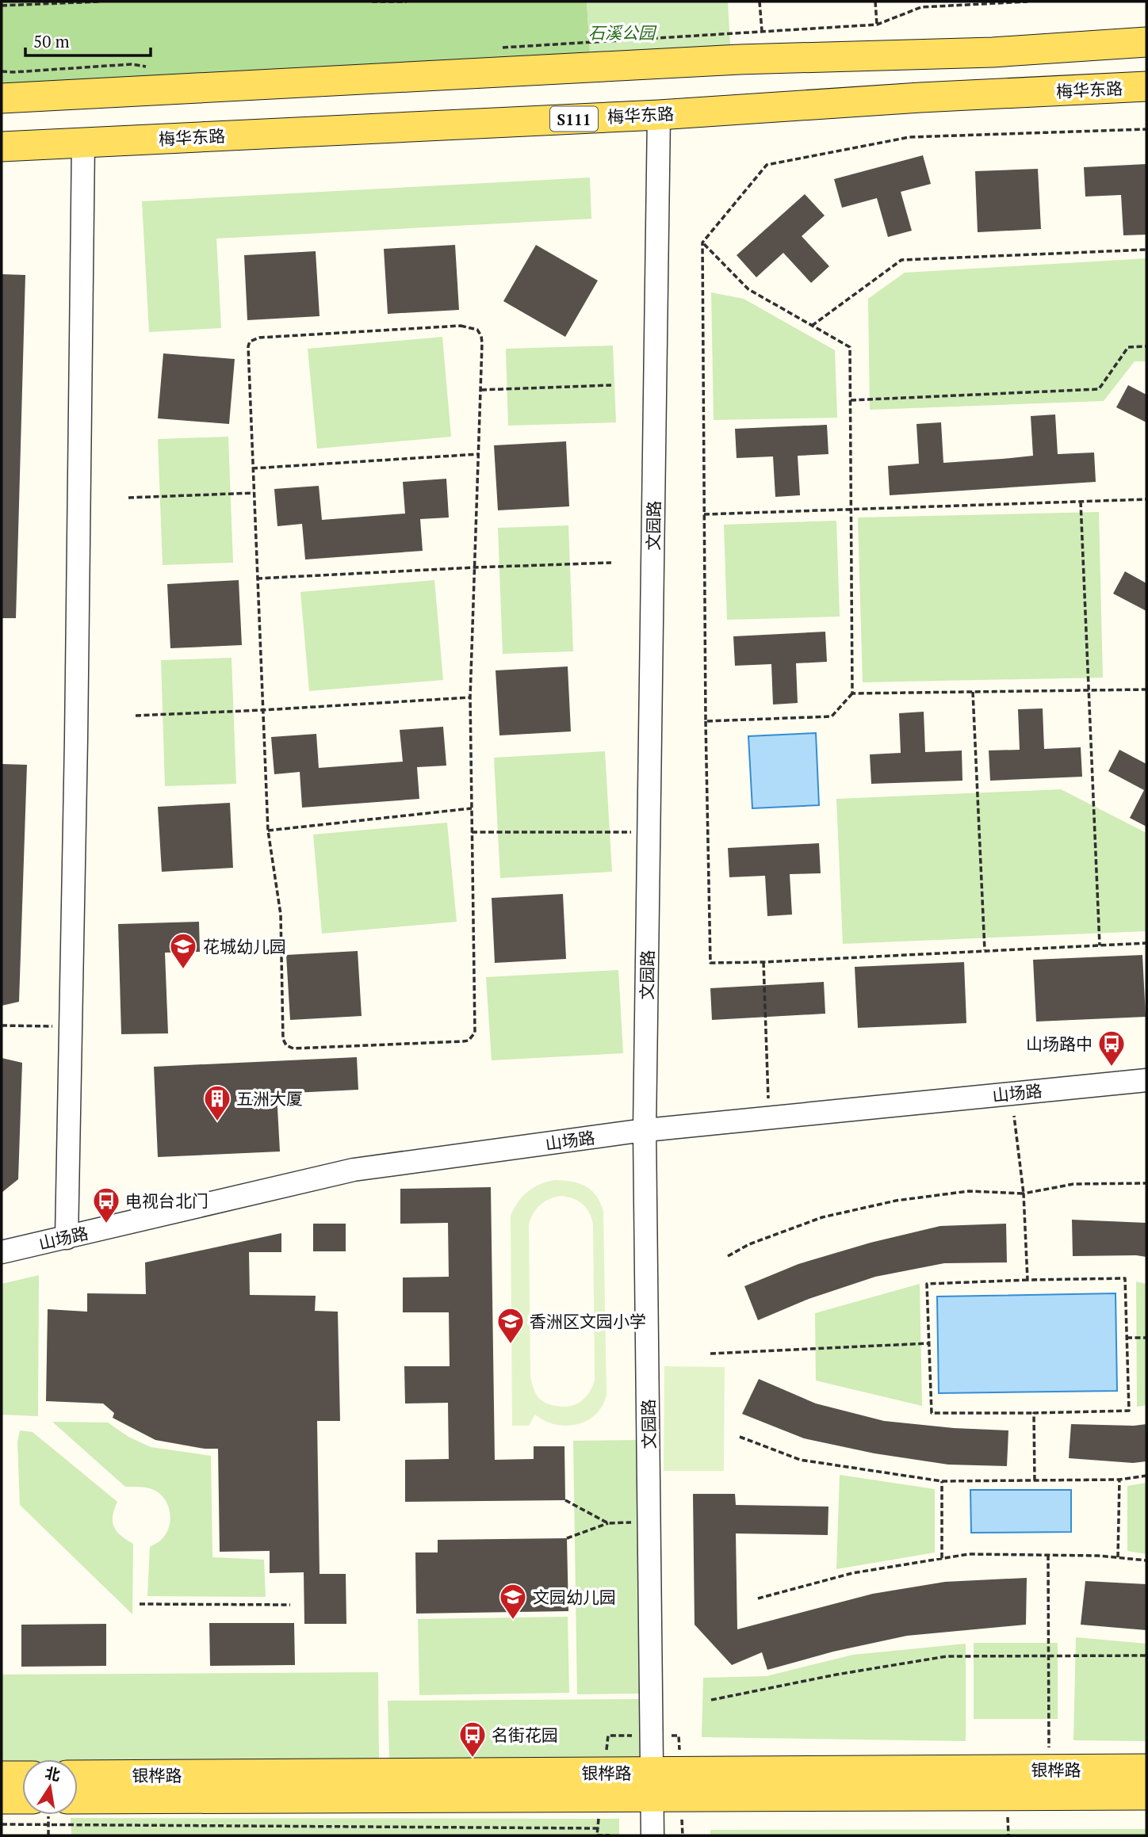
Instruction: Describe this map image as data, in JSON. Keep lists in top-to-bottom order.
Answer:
{
  "streets": {
    "main road": ["梅华东路", "S111", "银桦路"],
    "street": ["文园路", "山场路"]
  },
  "crossings": [
    ["梅华东路", "文园路"],
    ["文园路", "山场路"],
    ["文园路", "银桦路"]
  ],
  "parks": ["石溪公园"],
  "places": {
    "school or university": ["花城幼儿园", "香洲区文园小学", "文园幼儿园"],
    "bus stop": ["山场路中", "电视台北门", "名街花园"],
    "building": ["五洲大厦"]
  },
  "scale_bar": "50 m",
  "north": "top"
}
